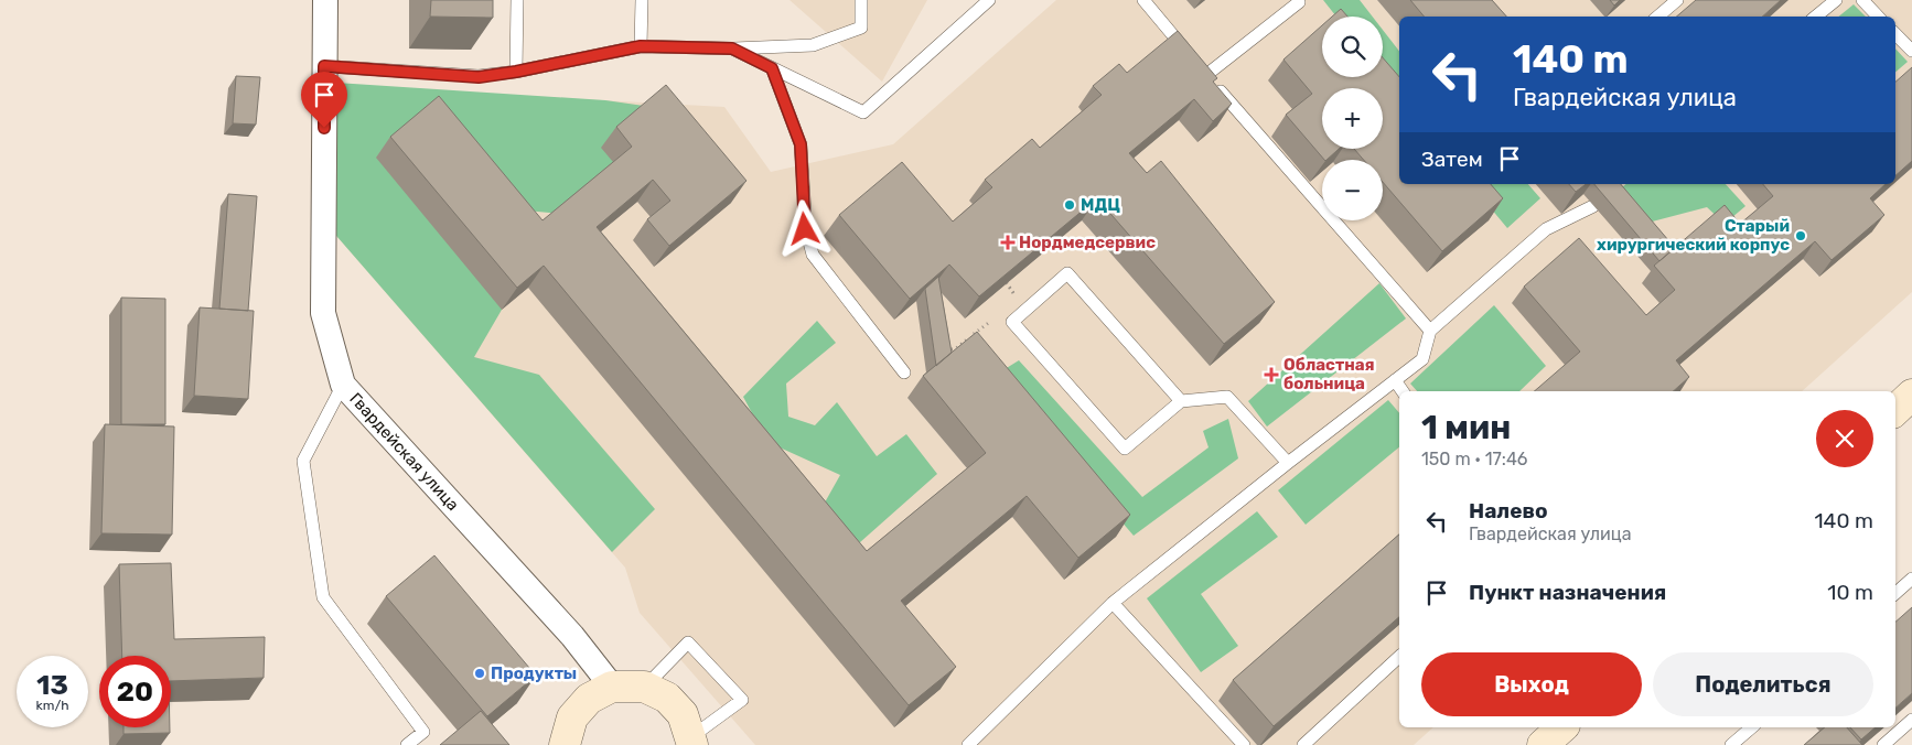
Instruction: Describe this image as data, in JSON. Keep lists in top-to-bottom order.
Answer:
{
  "streets": {
    "street": ["Гвардейская улица"]
  },
  "places": {
    "other": ["МДЦ", "Старый хирургический корпус", "Продукты"],
    "health": ["Нордмедсервис", "Областная больница"]
  },
  "page": {
    "map_buttons": ["+", "−"],
    "turn": ["140 m", "Гвардейская улица"],
    "then": "Затем",
    "heading": ["1 мин", "150 m · 17:46"],
    "list": [
      {
        "name": "Налево",
        "note": "Гвардейская улица",
        "value": "140 m"
      },
      {
        "name": "Пункт назначения",
        "value": "10 m"
      }
    ],
    "buttons": ["Выход", "Поделиться"],
    "speed": "13 km/h",
    "limit": "20"
  }
}
